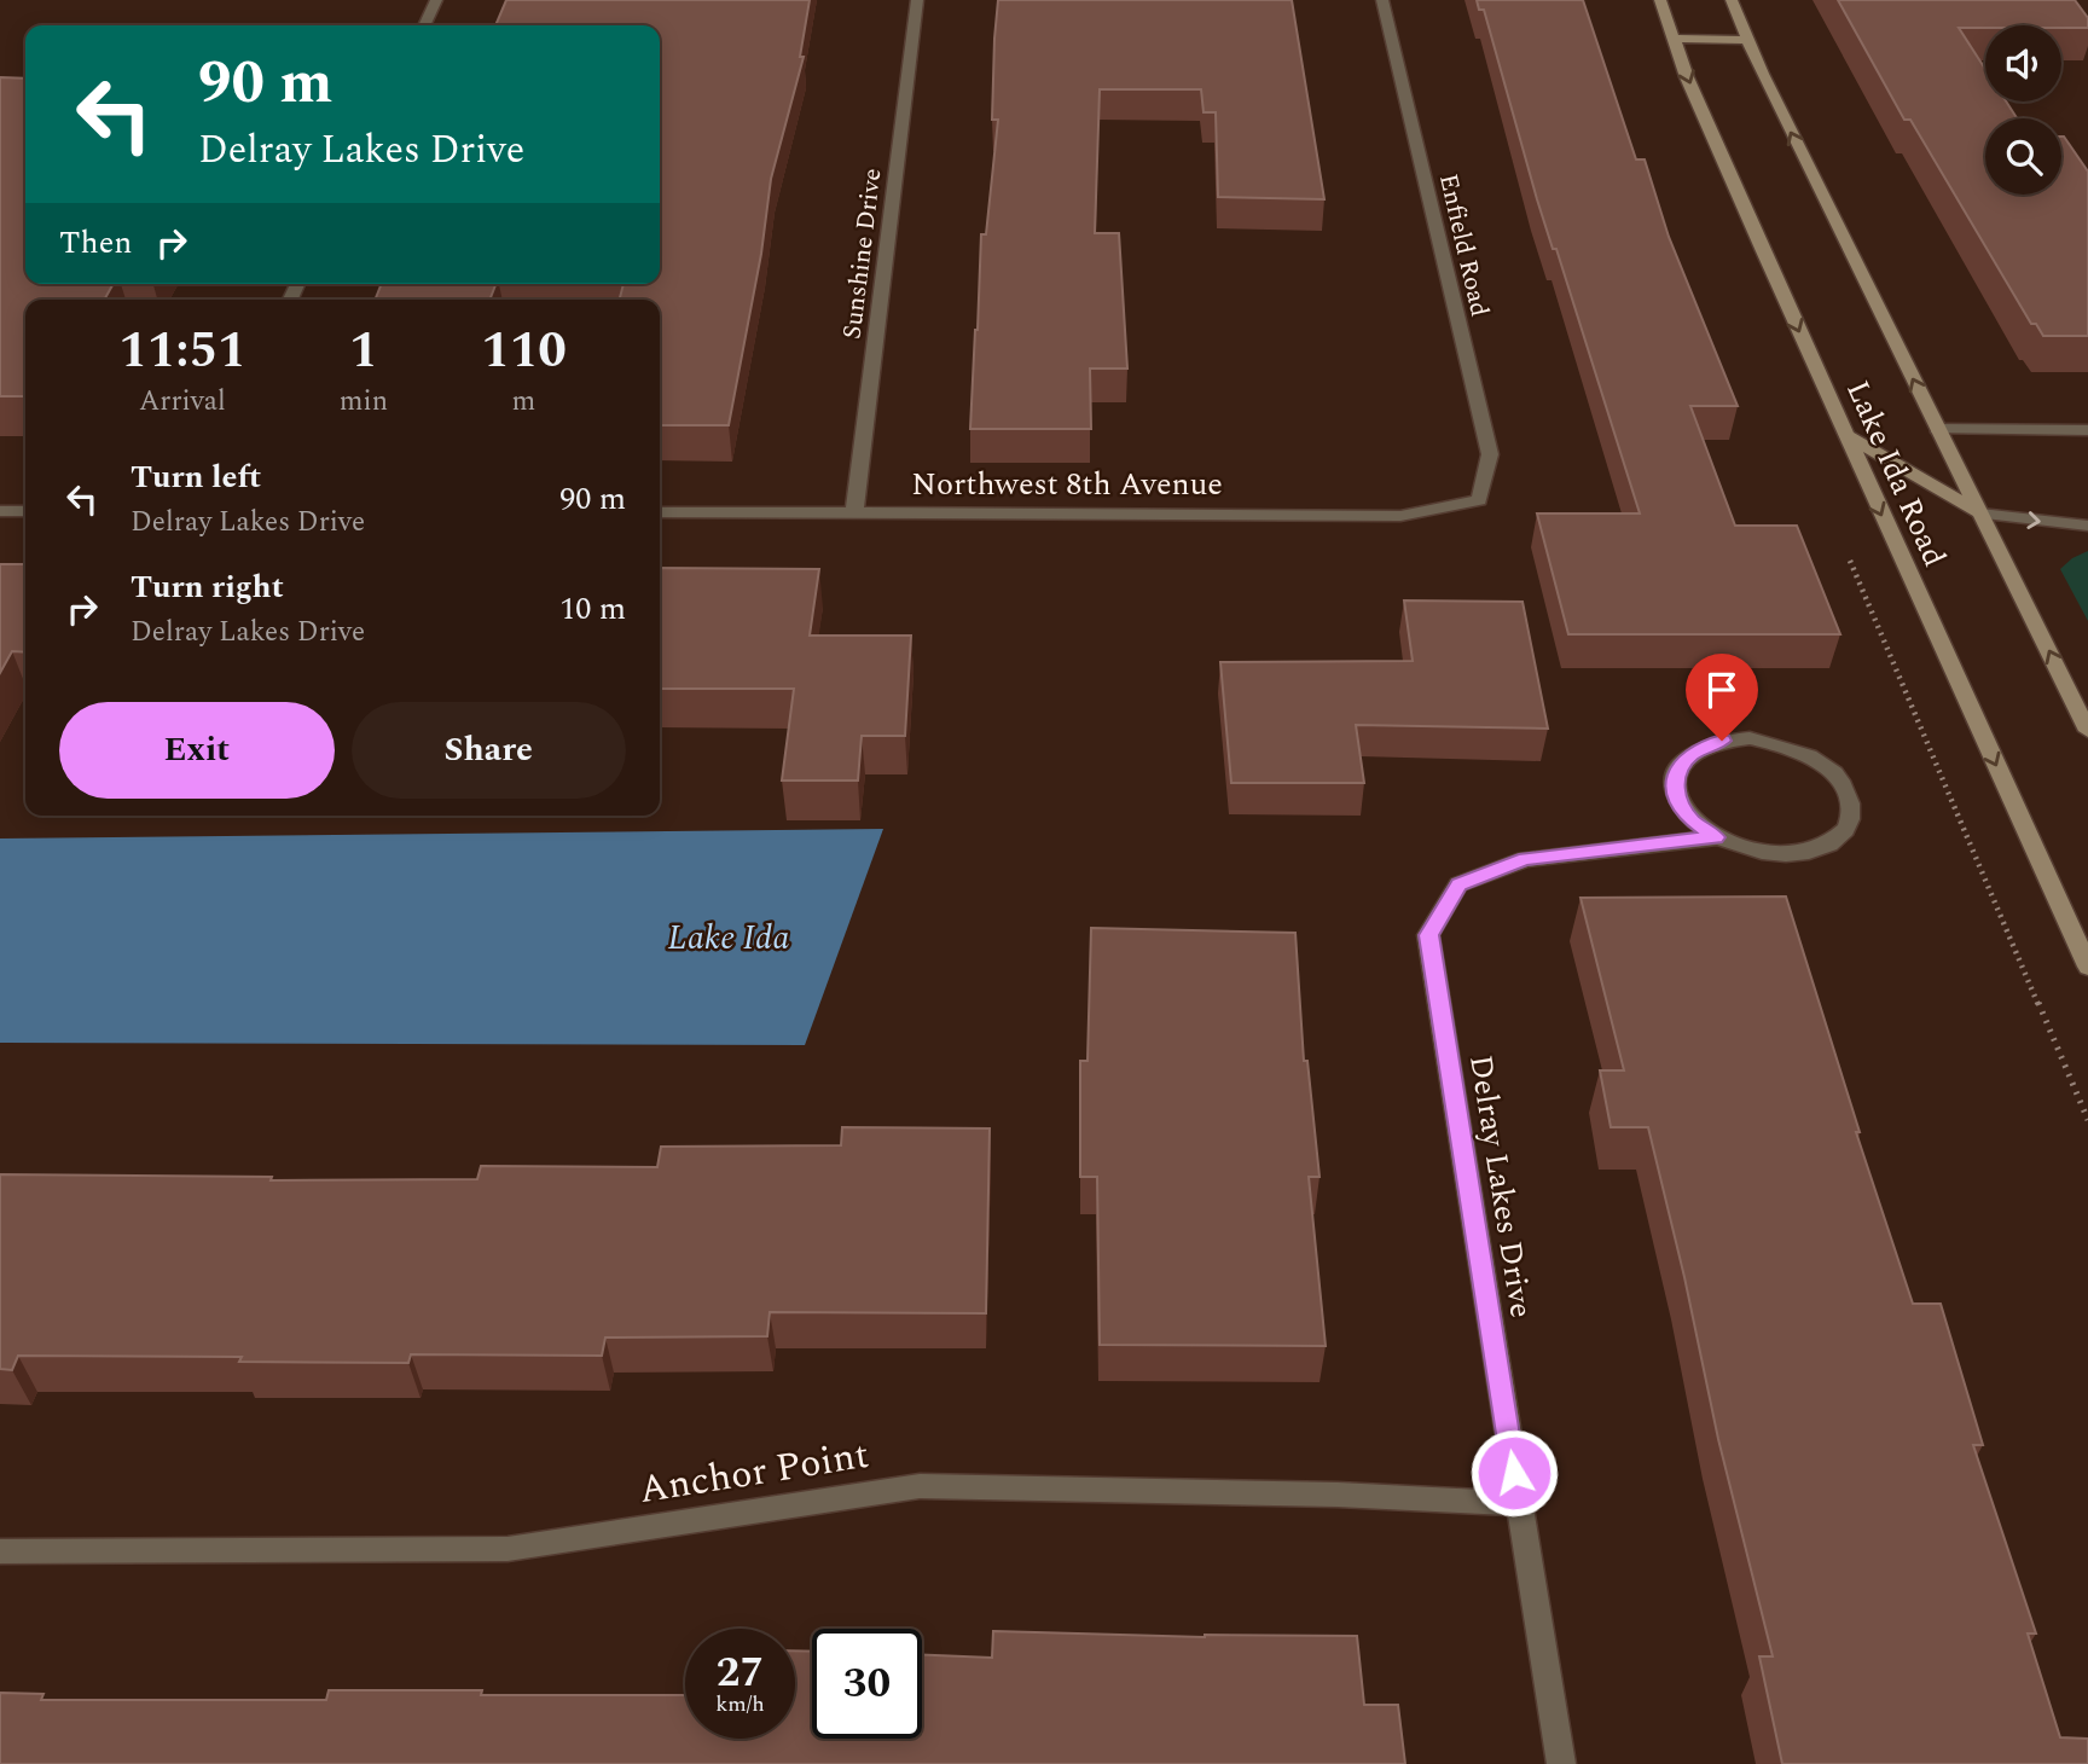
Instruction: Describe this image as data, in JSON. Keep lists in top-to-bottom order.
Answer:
{
  "streets": {
    "street": [
      "Enfield Road",
      "Sunshine Drive",
      "Lake Ida Road",
      "Northwest 8th Avenue",
      "Delray Lakes Drive",
      "Anchor Point"
    ]
  },
  "crossings": [
    ["Enfield Road", "Northwest 8th Avenue"],
    ["Sunshine Drive", "Northwest 8th Avenue"],
    ["Delray Lakes Drive", "Anchor Point"]
  ],
  "water": ["Lake Ida"],
  "page": {
    "turn": ["90 m", "Delray Lakes Drive"],
    "then": "Then",
    "eta": [
      "11:51",
      "Arrival",
      "1",
      "min",
      "110",
      "m"
    ],
    "list": [
      {
        "name": "Turn left",
        "note": "Delray Lakes Drive",
        "value": "90 m"
      },
      {
        "name": "Turn right",
        "note": "Delray Lakes Drive",
        "value": "10 m"
      }
    ],
    "buttons": ["Exit", "Share"],
    "speed": "27 km/h",
    "limit": "30"
  }
}
